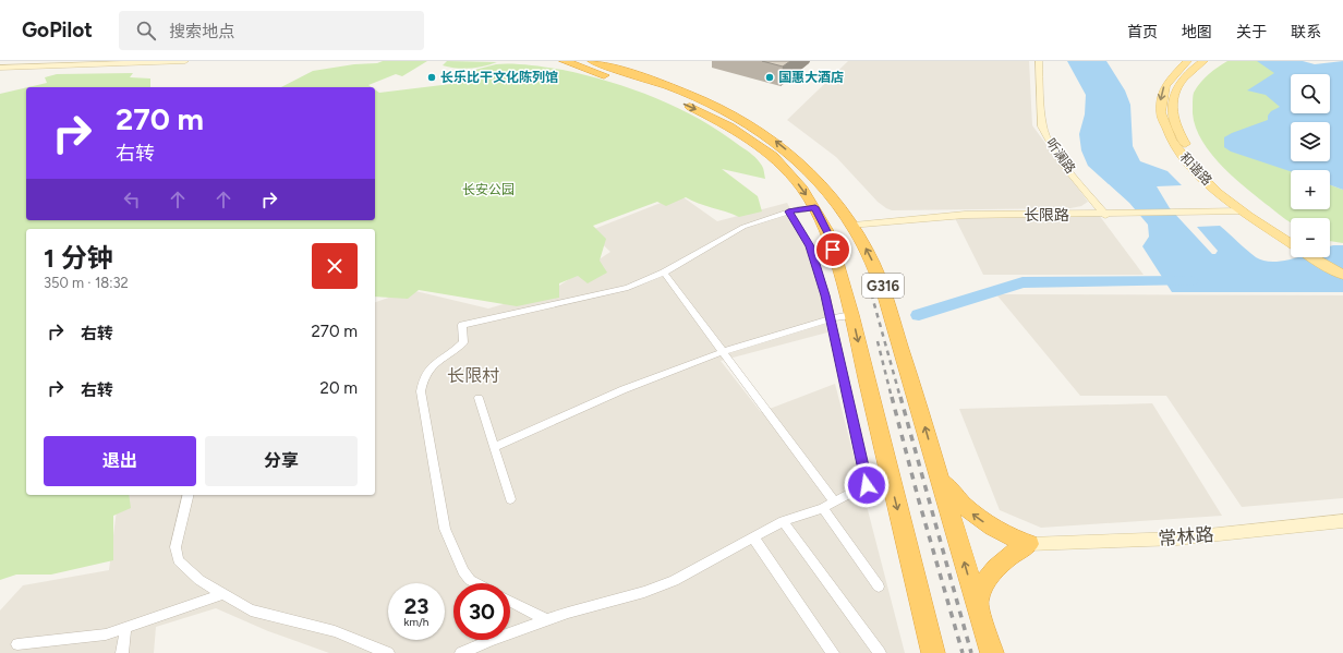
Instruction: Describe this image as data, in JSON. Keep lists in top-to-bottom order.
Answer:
{
  "streets": {
    "highway": ["G316"],
    "main road": ["和谐路"],
    "street": ["听澜路", "长限路", "常林路"]
  },
  "crossings": [
    ["听澜路", "长限路"],
    ["和谐路", "长限路"],
    ["长限路", "G316"]
  ],
  "districts": ["长限村"],
  "parks": ["长安公园"],
  "places": ["长乐比干文化陈列馆", "国惠大酒店"],
  "page": {
    "header": "GoPilot",
    "search": "搜索地点",
    "nav": [
      "首页",
      "地图",
      "关于",
      "联系"
    ],
    "map_buttons": ["+", "−"],
    "turn": ["270 m", "右转"],
    "heading": ["1 分钟", "350 m · 18:32"],
    "list": [
      {
        "name": "右转",
        "value": "270 m"
      },
      {
        "name": "右转",
        "value": "20 m"
      }
    ],
    "buttons": ["退出", "分享"],
    "speed": "23 km/h",
    "limit": "30"
  }
}
